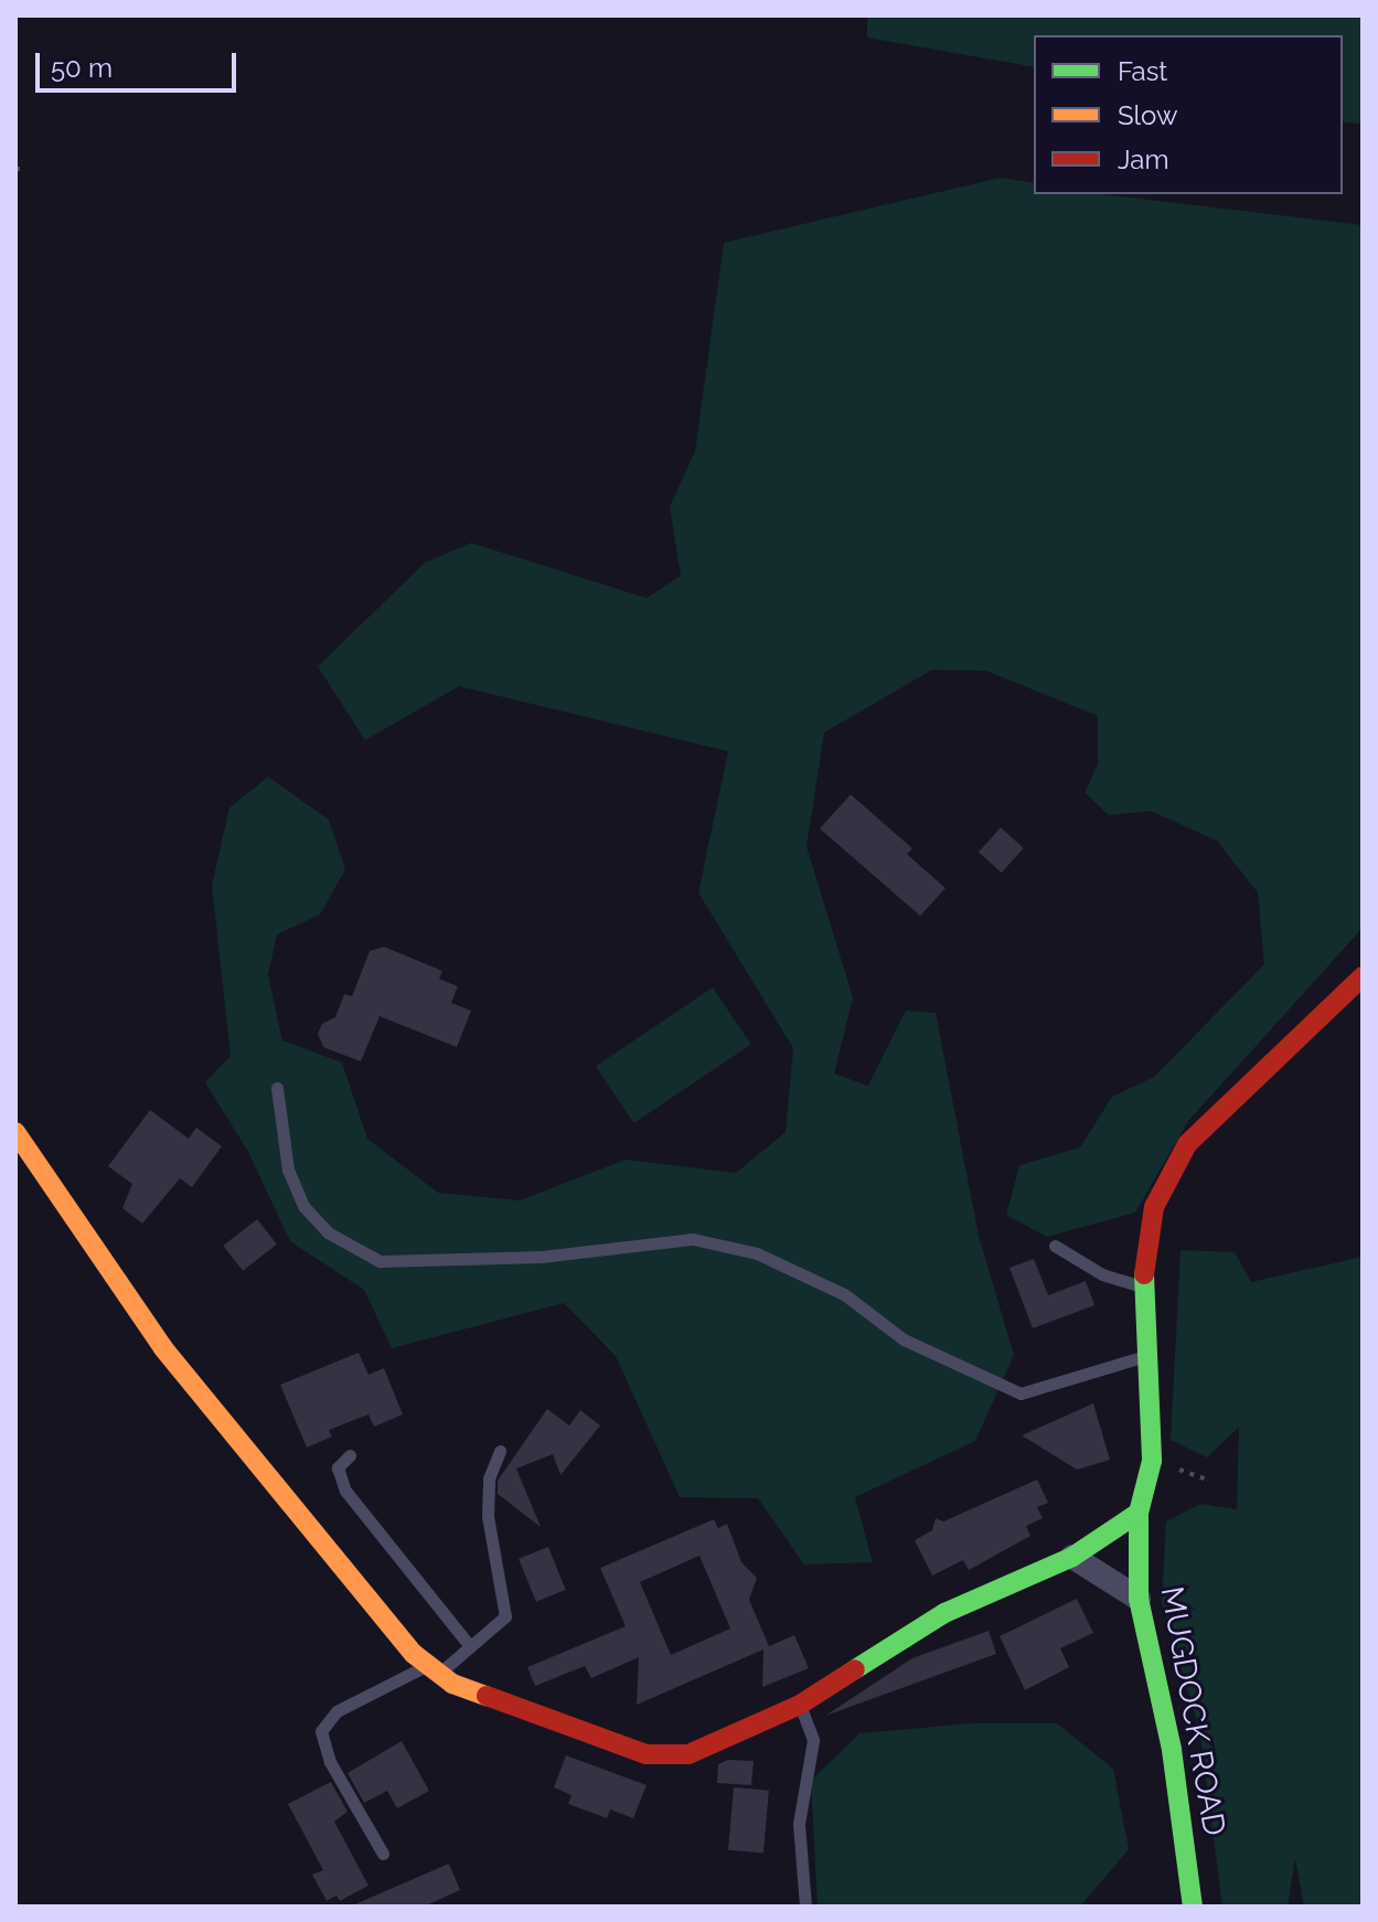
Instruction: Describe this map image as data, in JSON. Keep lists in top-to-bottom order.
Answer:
{
  "streets": {
    "street": ["MUGDOCK ROAD"]
  },
  "legend": ["Fast", "Slow", "Jam"],
  "scale_bar": "50 m"
}
